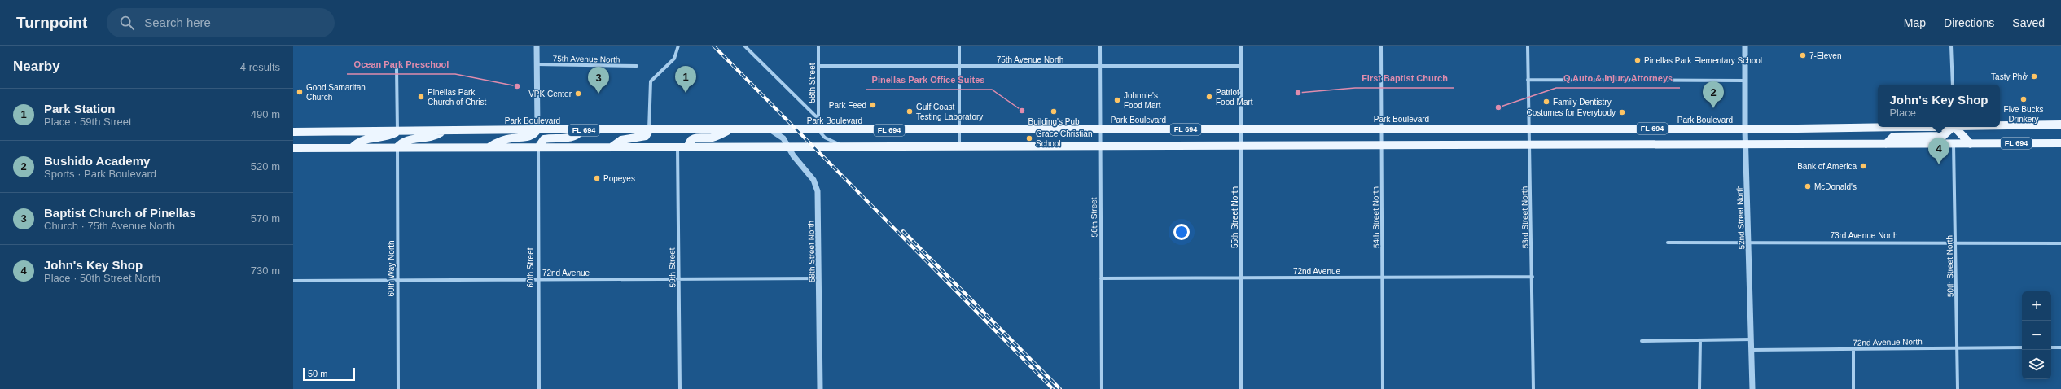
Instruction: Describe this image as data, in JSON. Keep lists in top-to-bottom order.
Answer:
{
  "streets": {
    "main road": ["Park Boulevard", "FL 694"],
    "street": [
      "75th Avenue North",
      "58th Street",
      "56th Street",
      "55th Street North",
      "54th Street North",
      "53rd Street North",
      "52nd Street North",
      "73rd Avenue North",
      "58th Street North",
      "50th Street North",
      "60th Street",
      "59th Street",
      "60th Way North",
      "72nd Avenue",
      "72nd Avenue North"
    ]
  },
  "crossings": [
    ["75th Avenue North", "58th Street"],
    ["75th Avenue North", "56th Street"],
    ["75th Avenue North", "55th Street North"],
    ["58th Street", "Park Boulevard"],
    ["Park Boulevard", "56th Street"],
    ["Park Boulevard", "55th Street North"],
    ["Park Boulevard", "54th Street North"],
    ["Park Boulevard", "53rd Street North"],
    ["Park Boulevard", "52nd Street North"],
    ["Park Boulevard", "58th Street North"],
    ["FL 694", "56th Street"],
    ["FL 694", "55th Street North"],
    ["FL 694", "54th Street North"],
    ["FL 694", "53rd Street North"],
    ["FL 694", "52nd Street North"],
    ["FL 694", "58th Street North"],
    ["FL 694", "50th Street North"],
    ["FL 694", "60th Street"],
    ["FL 694", "59th Street"],
    ["FL 694", "60th Way North"],
    ["56th Street", "72nd Avenue"],
    ["55th Street North", "72nd Avenue"],
    ["54th Street North", "72nd Avenue"],
    ["53rd Street North", "72nd Avenue"],
    ["52nd Street North", "73rd Avenue North"],
    ["52nd Street North", "72nd Avenue North"],
    ["73rd Avenue North", "50th Street North"],
    ["58th Street North", "72nd Avenue"],
    ["50th Street North", "72nd Avenue North"],
    ["60th Street", "72nd Avenue"],
    ["59th Street", "72nd Avenue"],
    ["60th Way North", "72nd Avenue"]
  ],
  "places": [
    "7-Eleven",
    "Pinellas Park Elementary School",
    "Tasty Phở",
    "Ocean Park Preschool",
    "Good Samaritan Church",
    "First Baptist Church",
    "VPK Center",
    "Pinellas Park Church of Christ",
    "Patriot Food Mart",
    "Five Bucks Drinkery",
    "Johnnie's Food Mart",
    "Family Dentistry",
    "Park Feed",
    "Q Auto & Injury Attorneys",
    "Pinellas Park Office Suites",
    "Gulf Coast Testing Laboratory",
    "Building's Pub",
    "Costumes for Everybody",
    "Grace Christian School",
    "Bank of America",
    "Popeyes",
    "McDonald's"
  ],
  "scale_bar": "50 m",
  "page": {
    "header": "Turnpoint",
    "search": "Search here",
    "nav": ["Map", "Directions", "Saved"],
    "heading": ["Nearby", "4 results"],
    "pins": [
      "1",
      "3",
      "2",
      "4"
    ],
    "popup": ["John's Key Shop", "Place"],
    "list": [
      {
        "mark": "1",
        "name": "Park Station",
        "note": "Place · 59th Street",
        "value": "490 m"
      },
      {
        "mark": "2",
        "name": "Bushido Academy",
        "note": "Sports · Park Boulevard",
        "value": "520 m"
      },
      {
        "mark": "3",
        "name": "Baptist Church of Pinellas",
        "note": "Church · 75th Avenue North",
        "value": "570 m"
      },
      {
        "mark": "4",
        "name": "John's Key Shop",
        "note": "Place · 50th Street North",
        "value": "730 m"
      }
    ],
    "map_buttons": ["+", "−"],
    "scale": "50 m"
  }
}
